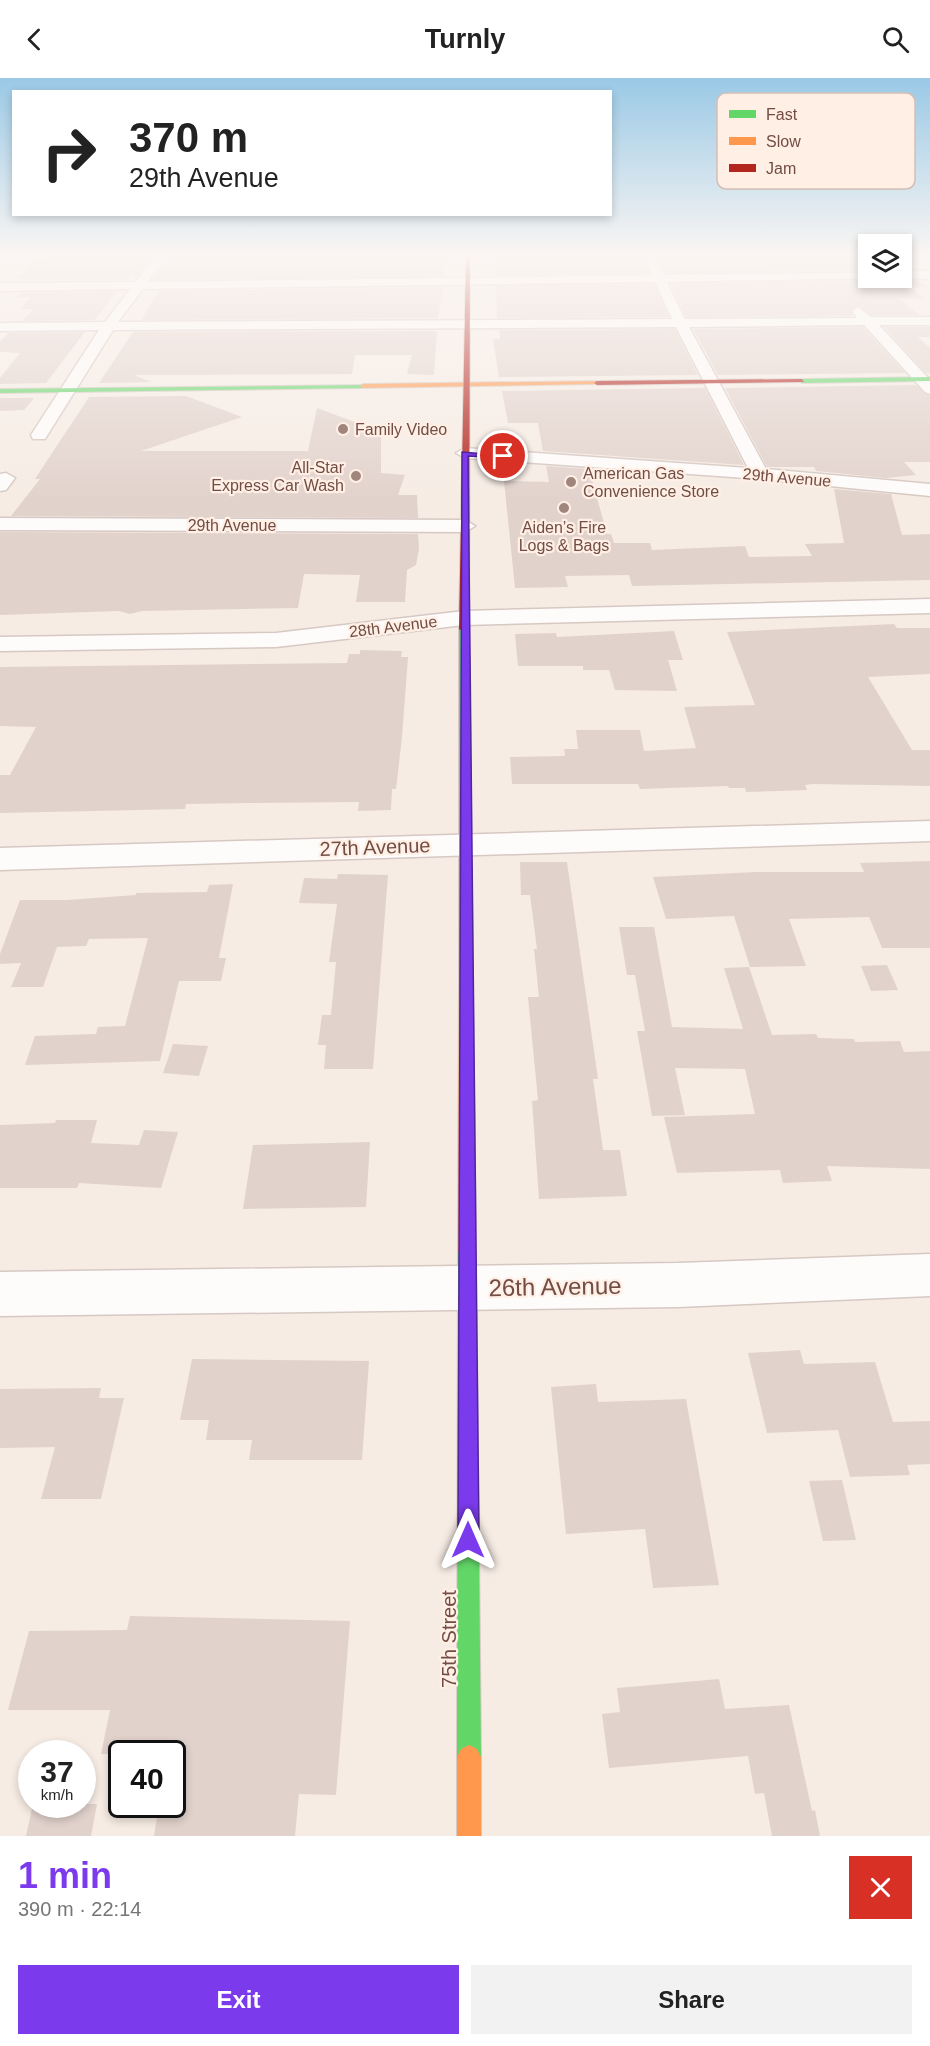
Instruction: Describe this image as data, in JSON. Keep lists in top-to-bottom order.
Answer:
{
  "streets": {
    "street": [
      "29th Avenue",
      "28th Avenue",
      "27th Avenue",
      "26th Avenue",
      "75th Street"
    ]
  },
  "crossings": [
    ["29th Avenue", "75th Street"],
    ["28th Avenue", "75th Street"],
    ["27th Avenue", "75th Street"],
    ["26th Avenue", "75th Street"]
  ],
  "places": [
    "Family Video",
    "All-Star Express Car Wash",
    "American Gas Convenience Store",
    "Aiden’s Fire Logs & Bags"
  ],
  "legend": ["Fast", "Slow", "Jam"],
  "page": {
    "header": "Turnly",
    "turn": ["370 m", "29th Avenue"],
    "speed": "37 km/h",
    "limit": "40",
    "heading": ["1 min", "390 m · 22:14"],
    "buttons": ["Exit", "Share"]
  }
}
